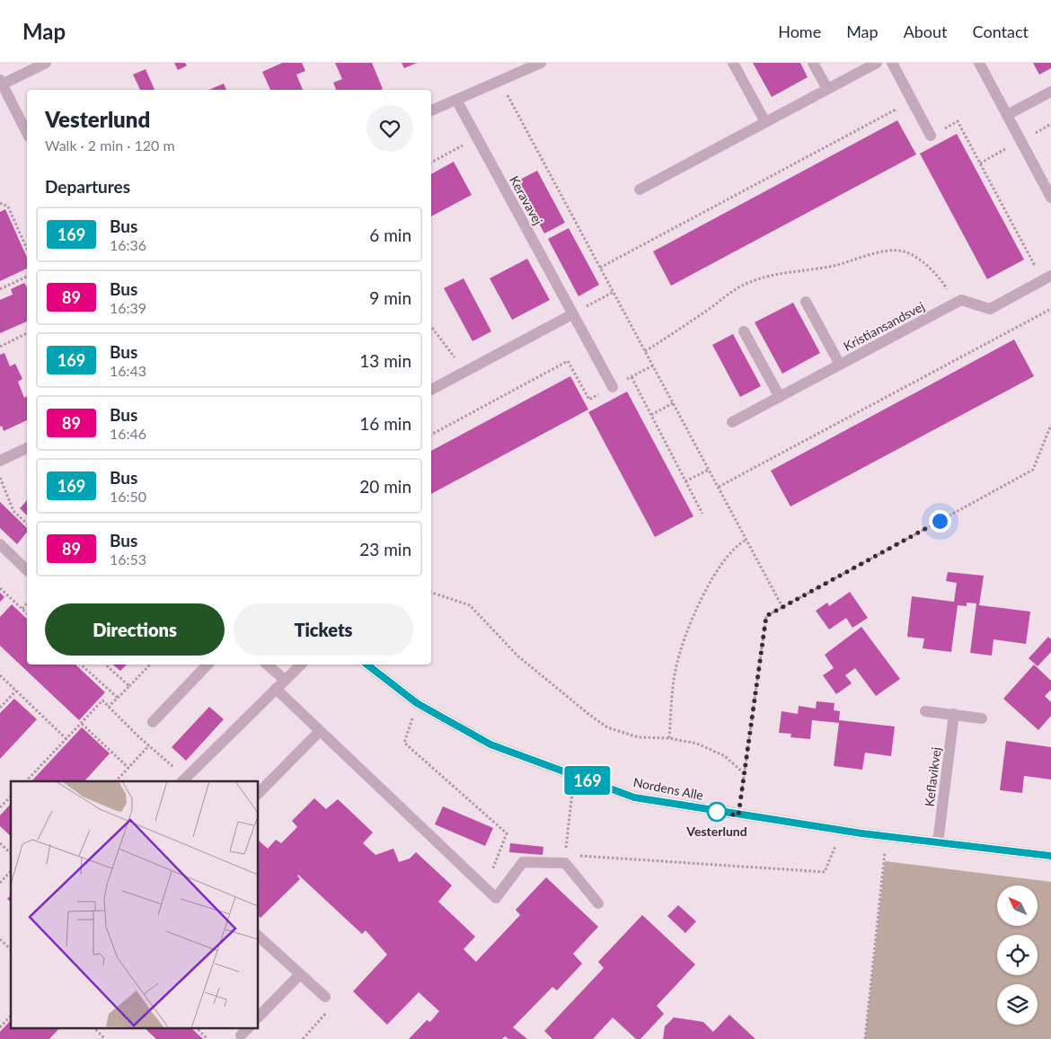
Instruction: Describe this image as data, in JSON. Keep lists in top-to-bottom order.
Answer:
{
  "streets": {
    "street": [
      "Keravavej",
      "Kristiansandsvej",
      "Keflavikvej",
      "Nordens Alle"
    ]
  },
  "crossings": [
    ["Keflavikvej", "Nordens Alle"]
  ],
  "places": ["Vesterlund"],
  "lines": ["bus line 169"],
  "north": "top left",
  "page": {
    "header": "Map",
    "nav": [
      "Home",
      "Map",
      "About",
      "Contact"
    ],
    "on_map": "169",
    "heading": [
      ["Vesterlund", "Walk · 2 min · 120 m"],
      "Departures"
    ],
    "list": [
      {
        "mark": "169",
        "name": "Bus",
        "note": "16:36",
        "value": "6 min"
      },
      {
        "mark": "89",
        "name": "Bus",
        "note": "16:39",
        "value": "9 min"
      },
      {
        "mark": "169",
        "name": "Bus",
        "note": "16:43",
        "value": "13 min"
      },
      {
        "mark": "89",
        "name": "Bus",
        "note": "16:46",
        "value": "16 min"
      },
      {
        "mark": "169",
        "name": "Bus",
        "note": "16:50",
        "value": "20 min"
      },
      {
        "mark": "89",
        "name": "Bus",
        "note": "16:53",
        "value": "23 min"
      }
    ],
    "buttons": ["Directions", "Tickets"]
  }
}
